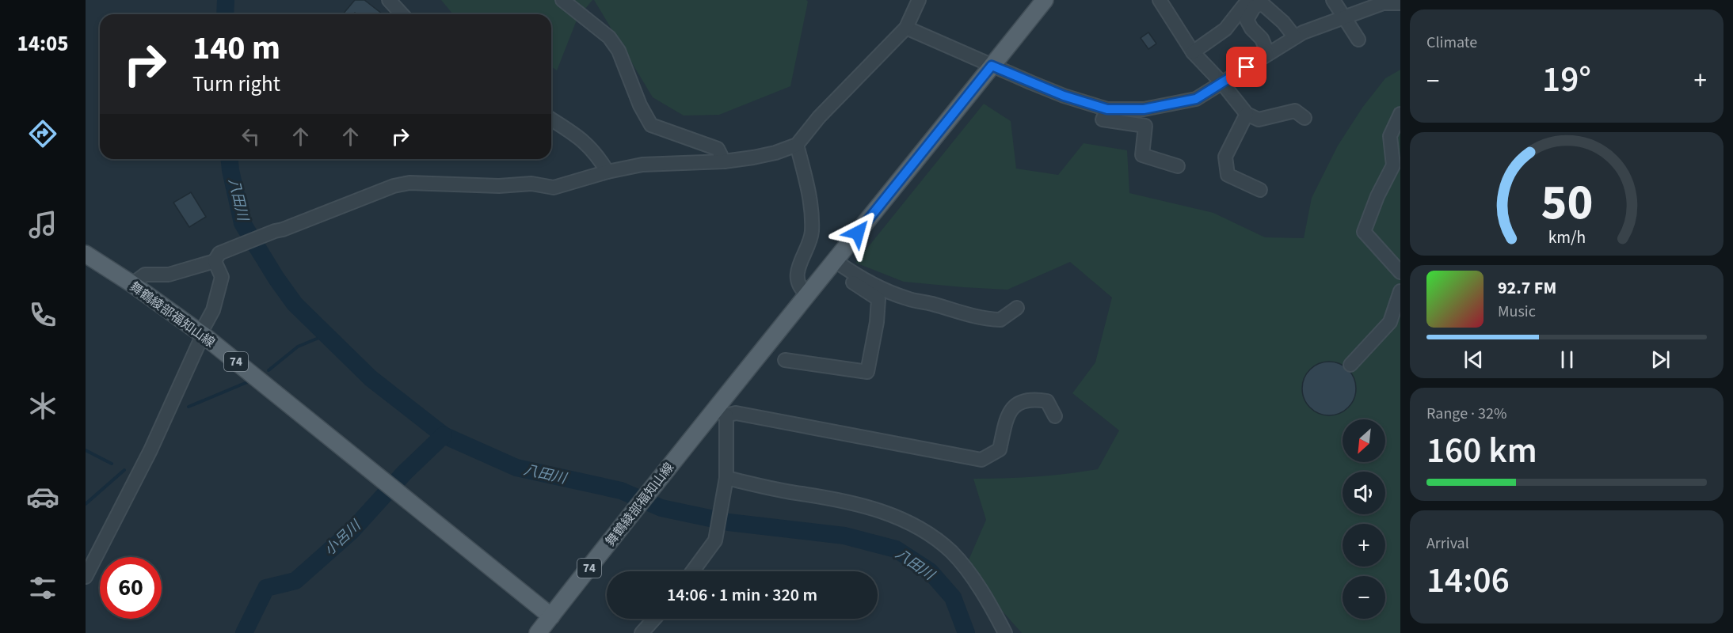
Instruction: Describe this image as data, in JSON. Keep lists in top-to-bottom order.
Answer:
{
  "streets": {
    "main road": ["舞鶴綾部福知山線", "74"]
  },
  "water": ["八田川", "小呂川"],
  "north": "bottom left",
  "page": {
    "tabs": "14:05",
    "tile": [
      "Climate",
      ["Range · 32%", "160 km"],
      ["Arrival", "14:06"]
    ],
    "turn": ["140 m", "Turn right"],
    "heat": ["−", "19°", "+"],
    "song": ["92.7 FM", "Music"],
    "map_buttons": ["+", "−"],
    "limit": "60",
    "trip": "14:06 · 1 min · 320 m",
    "gauge": ["50", "km/h"]
  }
}
